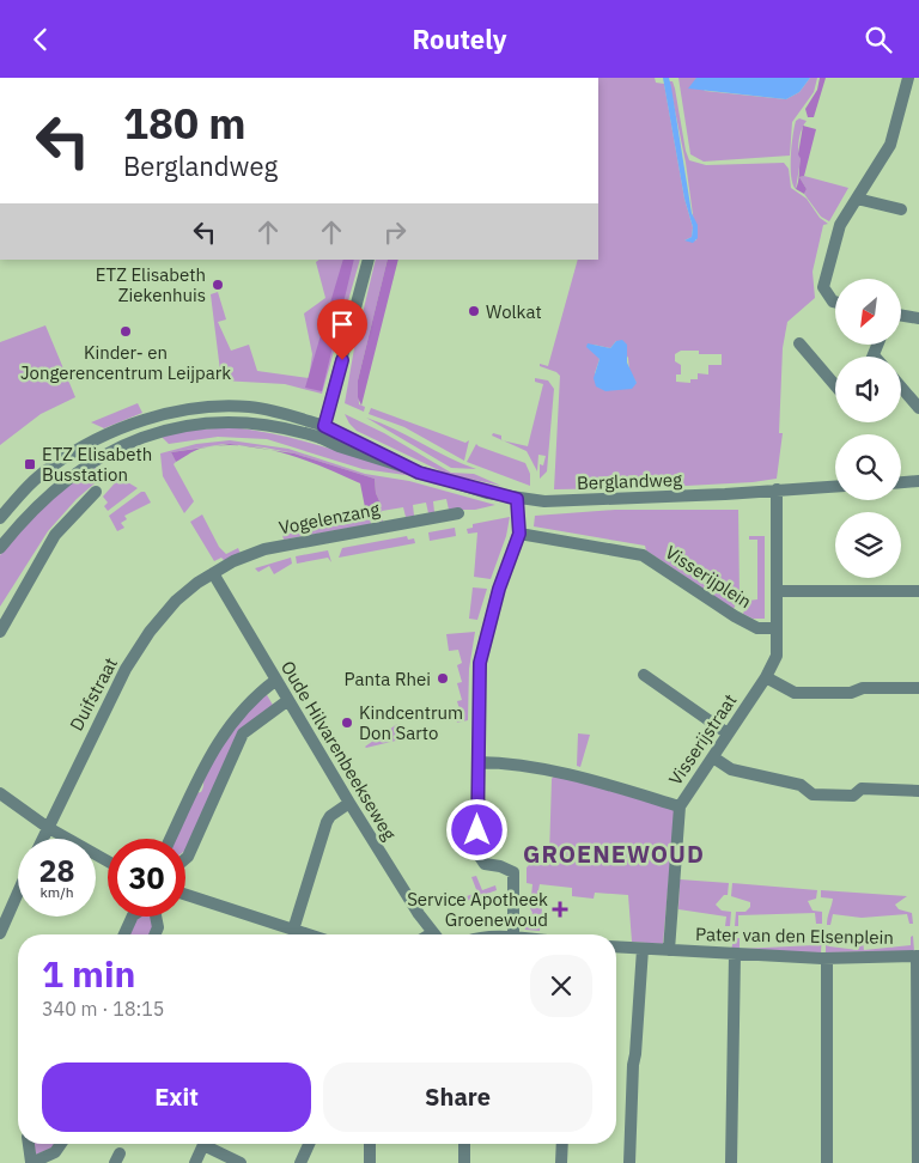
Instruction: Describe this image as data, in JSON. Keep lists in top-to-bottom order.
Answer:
{
  "streets": {
    "street": [
      "Berglandweg",
      "Vogelenzang",
      "Visserijplein",
      "Duifstraat",
      "Visserijstraat",
      "Oude Hilvarenbeekseweg",
      "Pater van den Elsenplein"
    ]
  },
  "crossings": [
    ["Berglandweg", "Visserijplein"],
    ["Vogelenzang", "Duifstraat"],
    ["Vogelenzang", "Oude Hilvarenbeekseweg"],
    ["Visserijplein", "Visserijstraat"],
    ["Duifstraat", "Oude Hilvarenbeekseweg"],
    ["Visserijstraat", "Pater van den Elsenplein"]
  ],
  "districts": ["GROENEWOUD"],
  "places": {
    "other": [
      "ETZ Elisabeth Ziekenhuis",
      "Wolkat",
      "Kinder- en Jongerencentrum Leijpark",
      "Panta Rhei",
      "Kindcentrum Don Sarto"
    ],
    "transit": ["ETZ Elisabeth Busstation"],
    "health": ["Service Apotheek Groenewoud"]
  },
  "north": "bottom left",
  "page": {
    "header": "Routely",
    "turn": ["180 m", "Berglandweg"],
    "speed": "28 km/h",
    "limit": "30",
    "heading": ["1 min", "340 m · 18:15"],
    "buttons": ["Exit", "Share"]
  }
}
